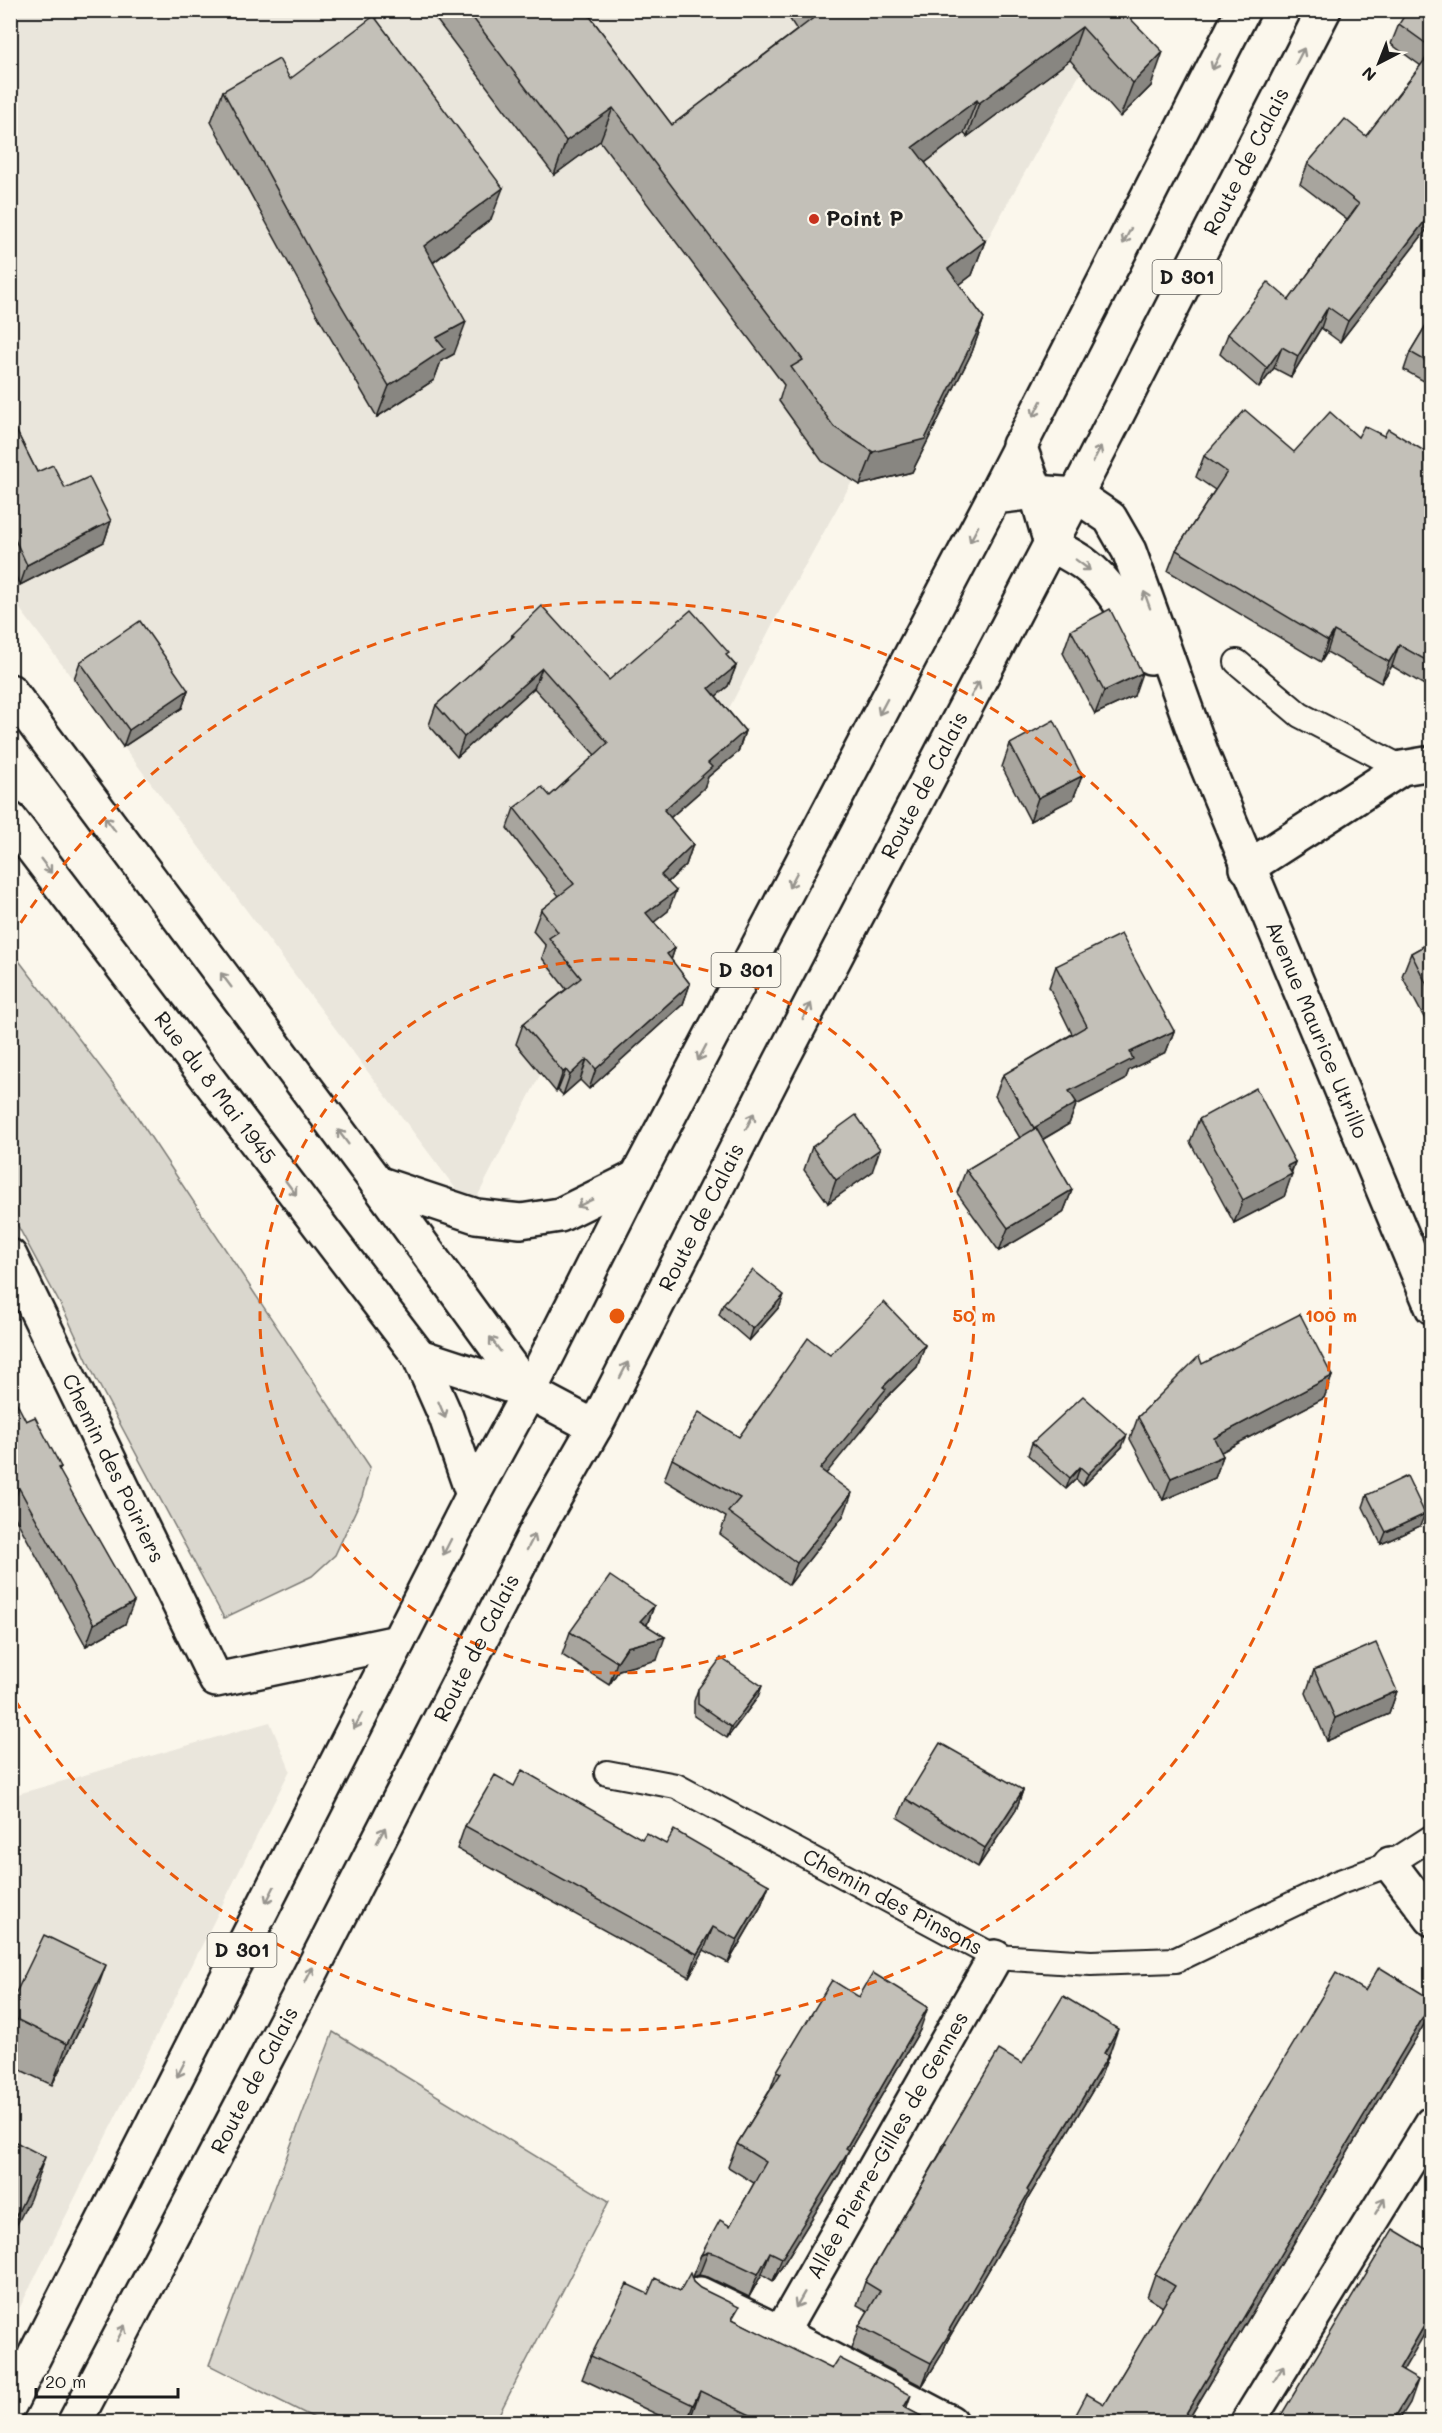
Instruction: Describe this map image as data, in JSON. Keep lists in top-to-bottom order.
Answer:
{
  "streets": {
    "main road": [
      "Route de Calais",
      "D 301",
      "Avenue Maurice Utrillo",
      "Rue du 8 Mai 1945",
      "Chemin des Poiriers",
      "Allée Pierre-Gilles de Gennes"
    ],
    "lane": ["Chemin des Pinsons"]
  },
  "crossings": [
    ["Route de Calais", "Avenue Maurice Utrillo"],
    ["D 301", "Avenue Maurice Utrillo"],
    ["D 301", "Rue du 8 Mai 1945"],
    ["D 301", "Chemin des Poiriers"],
    ["Chemin des Pinsons", "Allée Pierre-Gilles de Gennes"]
  ],
  "one_way": ["Allée Pierre-Gilles de Gennes"],
  "places": ["Point P"],
  "scale_bar": "20 m",
  "north": "bottom left",
  "rings": ["50 m", "100 m"]
}
